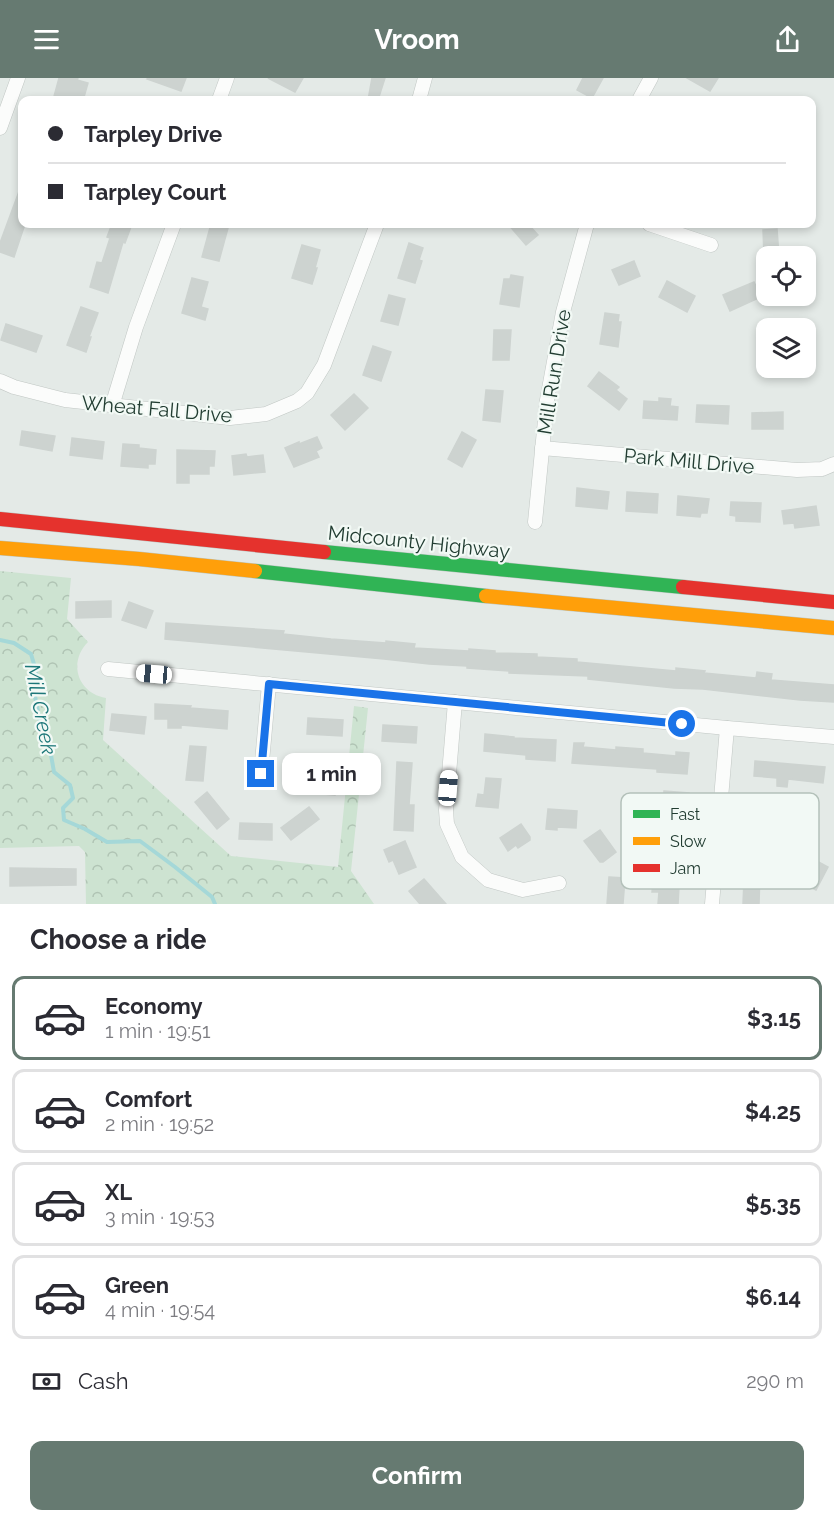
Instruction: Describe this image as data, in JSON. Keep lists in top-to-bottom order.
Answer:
{
  "streets": {
    "main road": ["Midcounty Highway"],
    "street": ["Mill Run Drive", "Wheat Fall Drive", "Park Mill Drive"]
  },
  "crossings": [
    ["Mill Run Drive", "Park Mill Drive"]
  ],
  "water": ["Mill Creek"],
  "legend": ["Fast", "Slow", "Jam"],
  "page": {
    "header": "Vroom",
    "banner": ["Tarpley Drive", "Tarpley Court"],
    "bubble": "1 min",
    "heading": "Choose a ride",
    "list": [
      {
        "name": "Economy",
        "note": "1 min · 19:51",
        "value": "$3.15"
      },
      {
        "name": "Comfort",
        "note": "2 min · 19:52",
        "value": "$4.25"
      },
      {
        "name": "XL",
        "note": "3 min · 19:53",
        "value": "$5.35"
      },
      {
        "name": "Green",
        "note": "4 min · 19:54",
        "value": "$6.14"
      }
    ],
    "pay": ["Cash", "290 m"],
    "buttons": "Confirm"
  }
}
